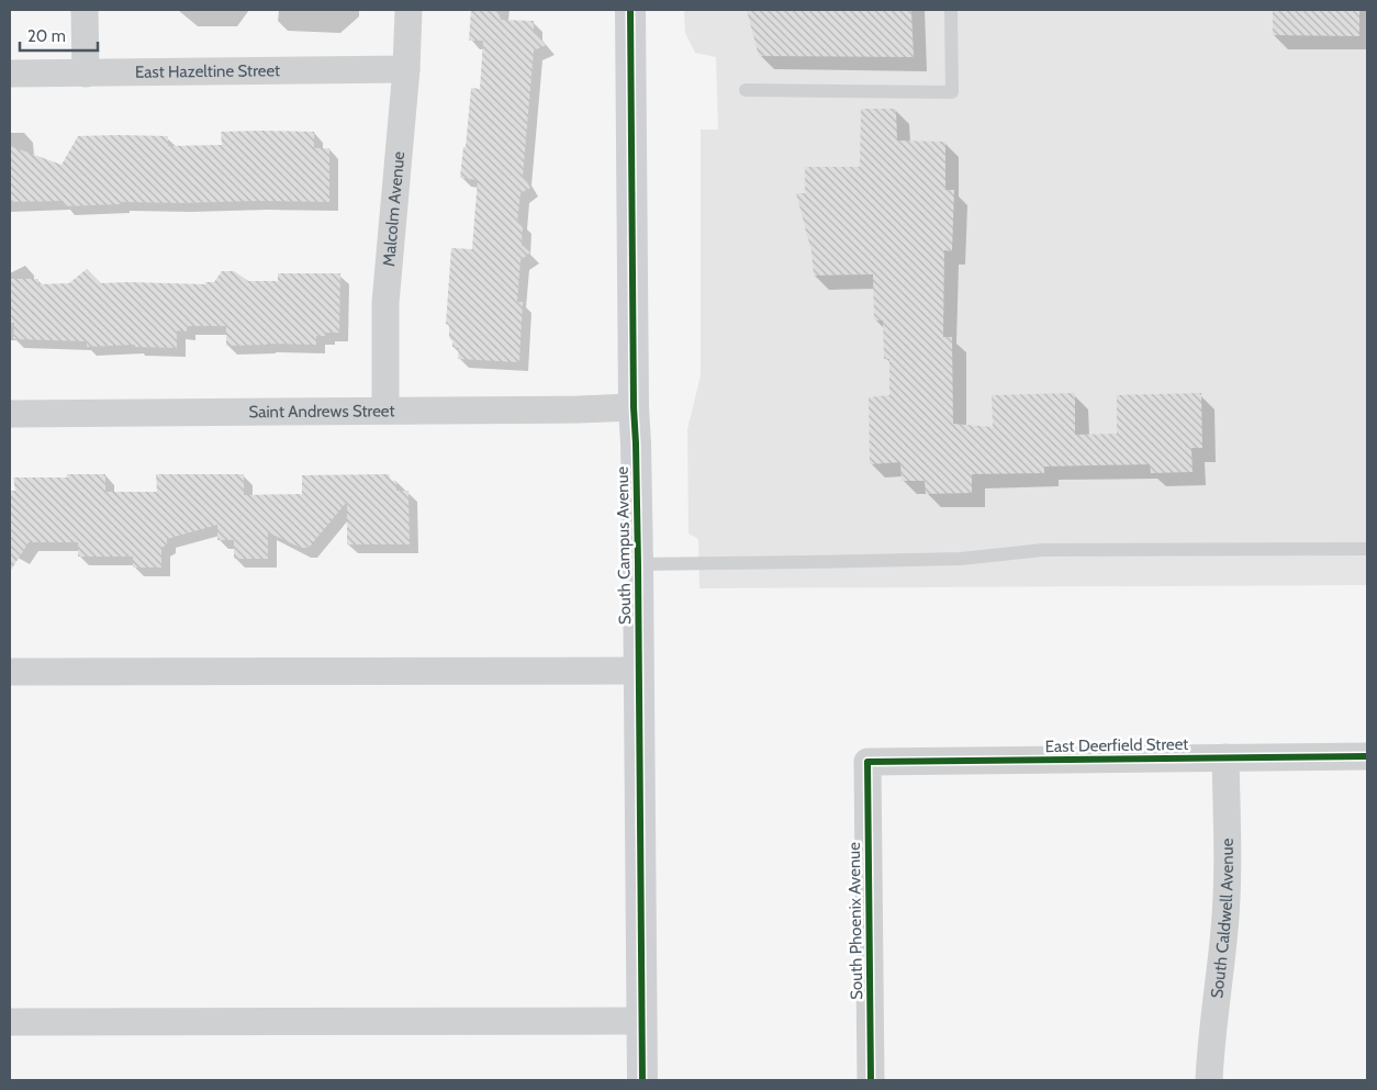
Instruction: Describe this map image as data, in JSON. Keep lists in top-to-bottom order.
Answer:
{
  "streets": {
    "street": [
      "East Hazeltine Street",
      "Malcolm Avenue",
      "Saint Andrews Street",
      "South Campus Avenue",
      "East Deerfield Street",
      "South Caldwell Avenue",
      "South Phoenix Avenue"
    ]
  },
  "crossings": [
    ["East Hazeltine Street", "Malcolm Avenue"],
    ["Malcolm Avenue", "Saint Andrews Street"],
    ["Saint Andrews Street", "South Campus Avenue"],
    ["East Deerfield Street", "South Caldwell Avenue"],
    ["East Deerfield Street", "South Phoenix Avenue"]
  ],
  "scale_bar": "20 m"
}
